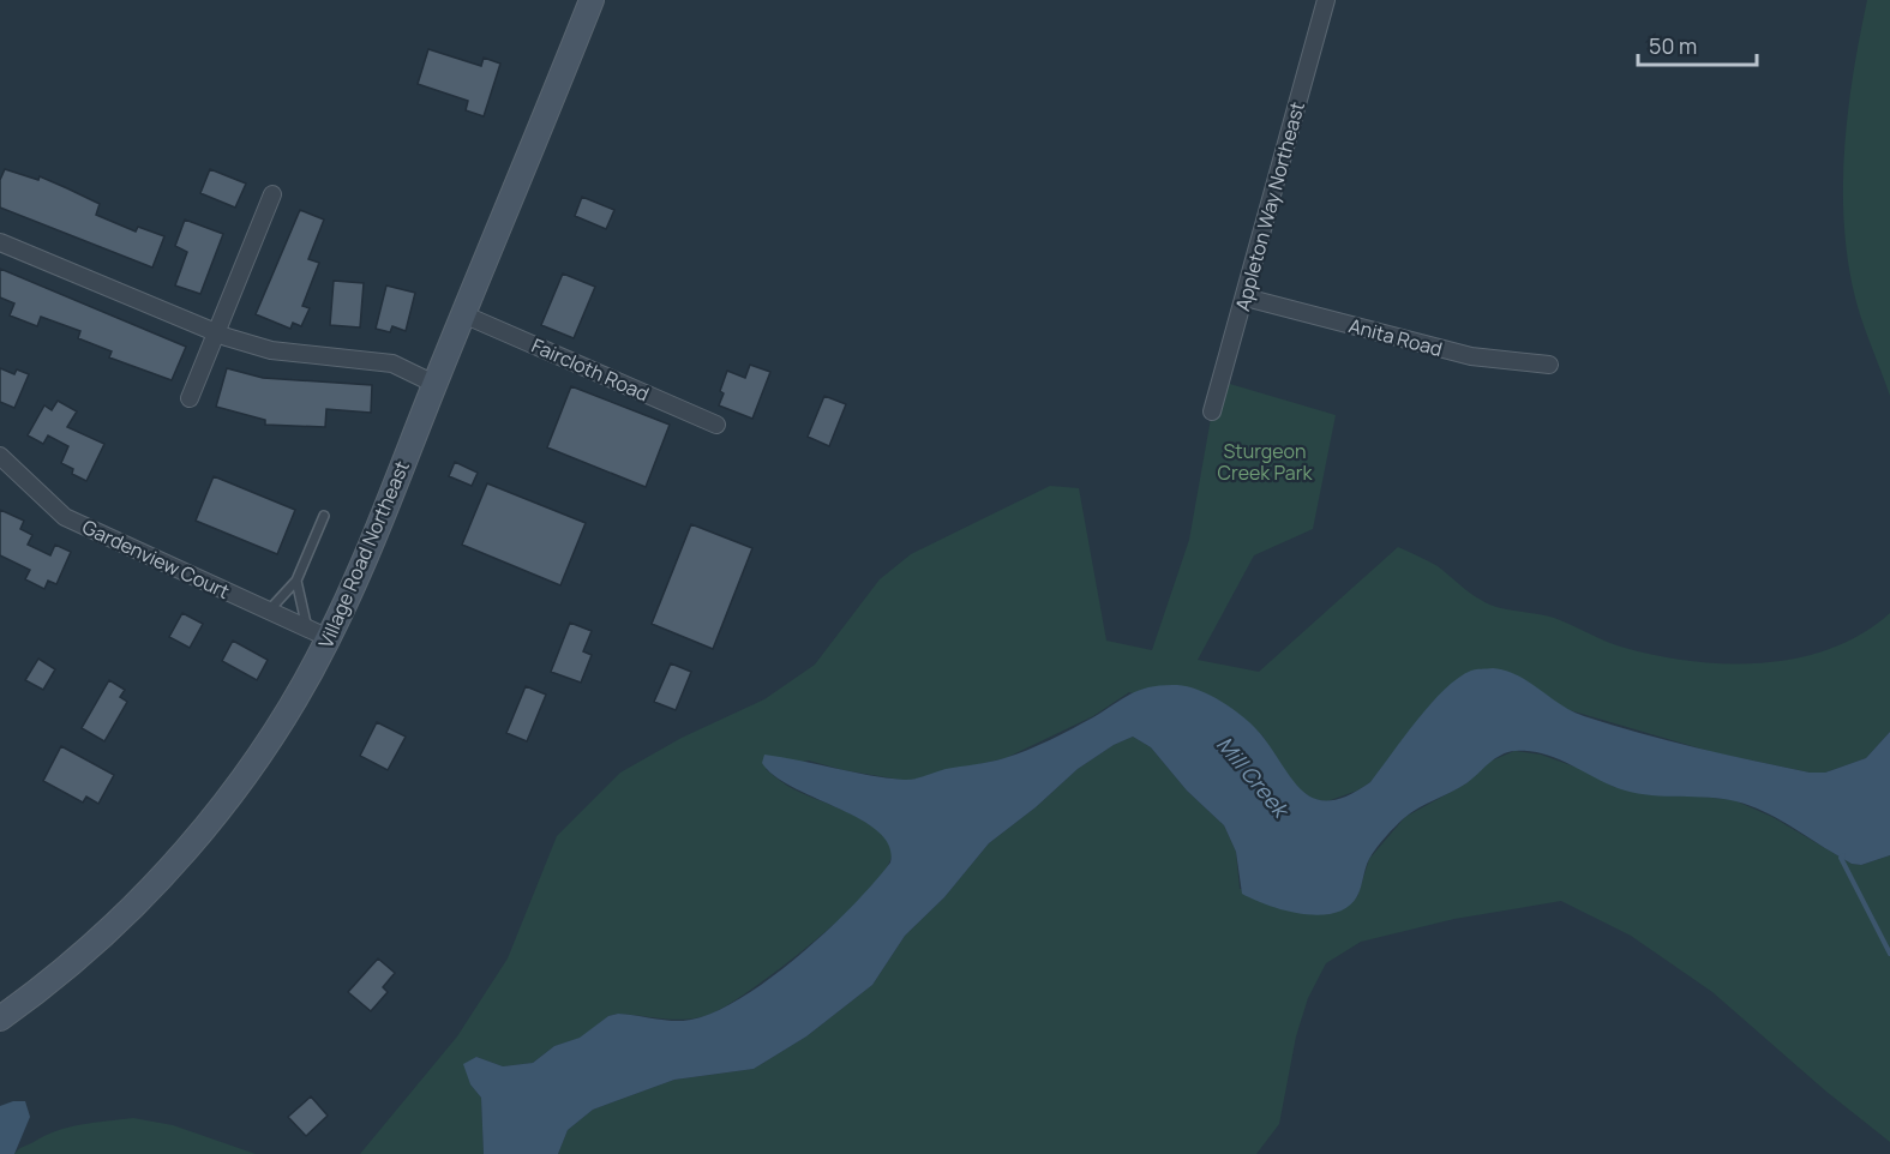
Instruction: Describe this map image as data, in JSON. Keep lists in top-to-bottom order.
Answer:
{
  "streets": {
    "main road": ["Village Road Northeast"],
    "street": [
      "Appleton Way Northeast",
      "Anita Road",
      "Faircloth Road",
      "Gardenview Court"
    ]
  },
  "crossings": [
    ["Appleton Way Northeast", "Anita Road"],
    ["Faircloth Road", "Village Road Northeast"],
    ["Village Road Northeast", "Gardenview Court"]
  ],
  "water": ["Mill Creek"],
  "parks": ["Sturgeon Creek Park"],
  "scale_bar": "50 m"
}
